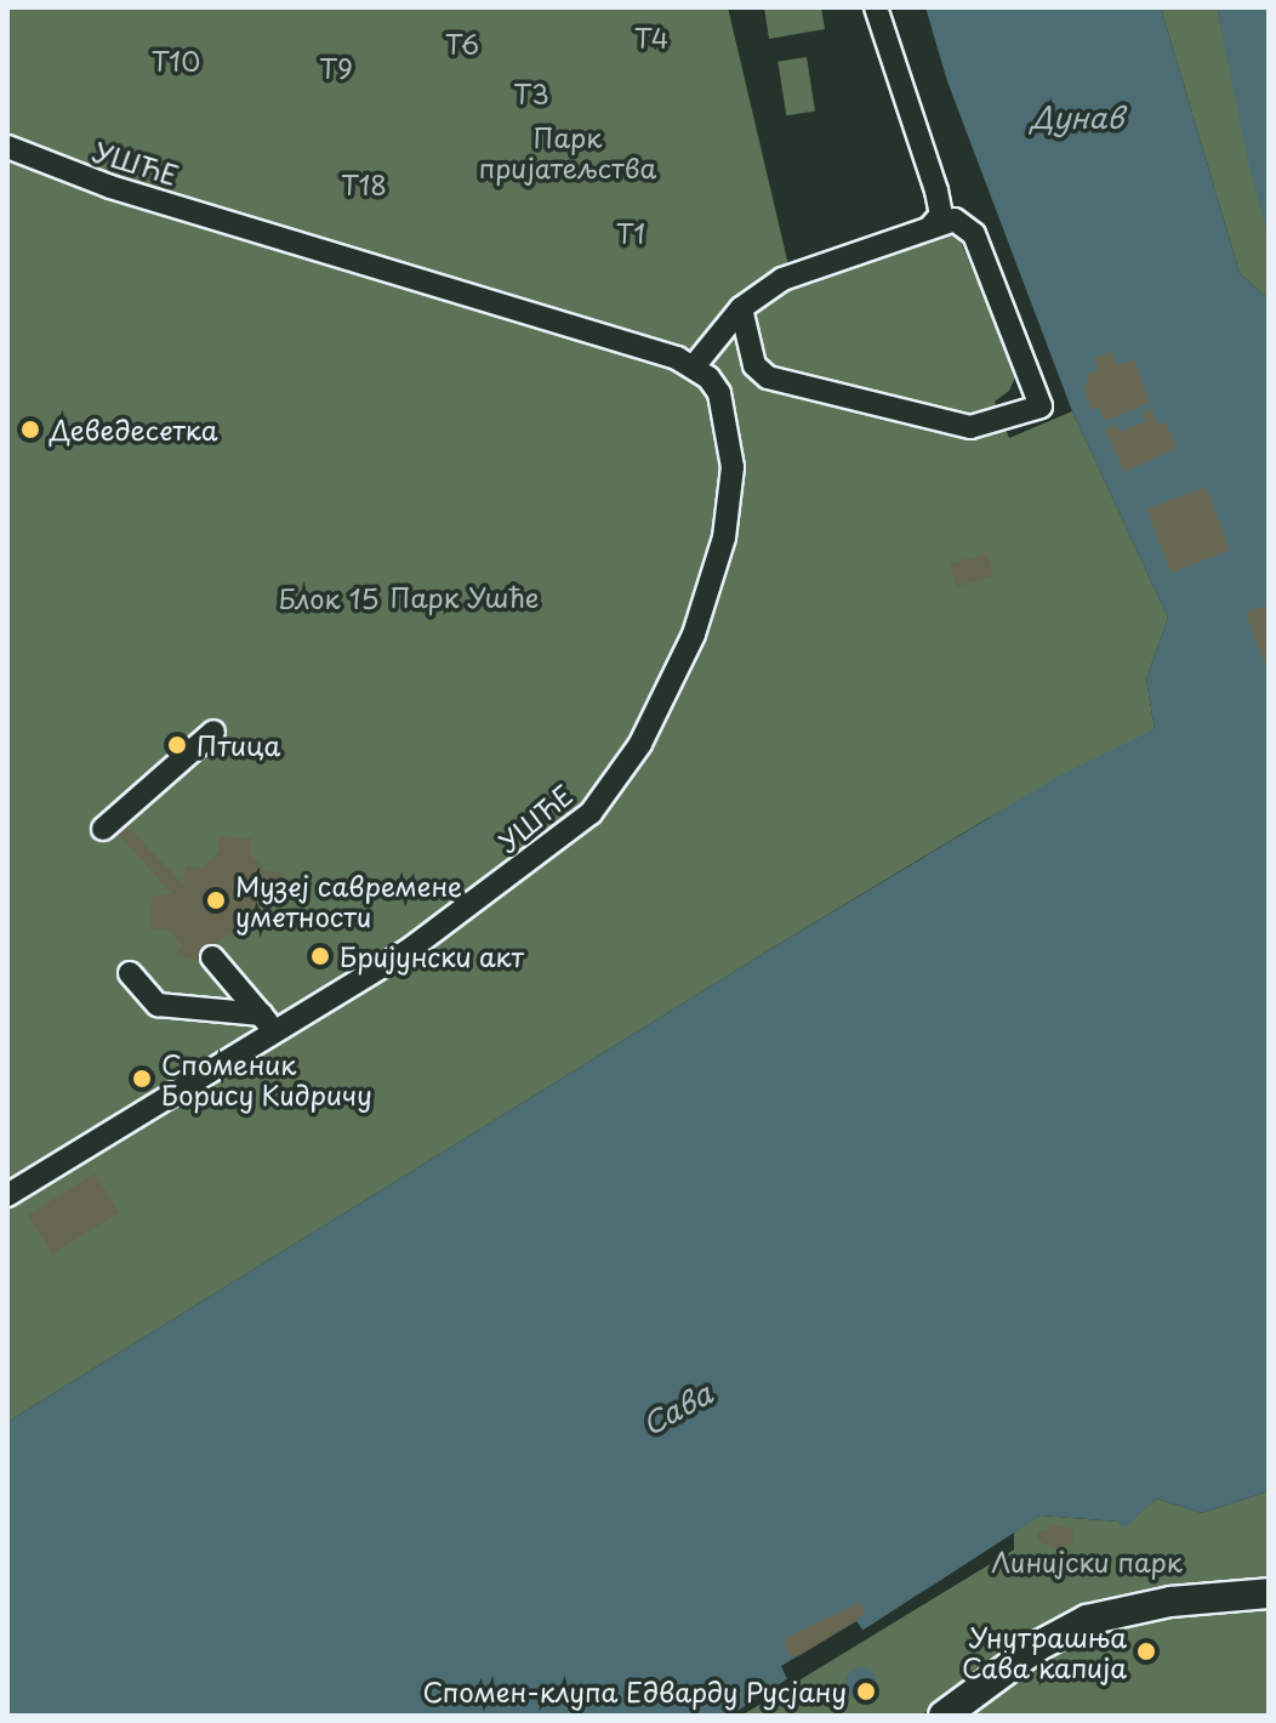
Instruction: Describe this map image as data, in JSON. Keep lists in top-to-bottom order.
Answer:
{
  "streets": {
    "street": ["УШЋЕ"]
  },
  "water": ["Дунав", "Сава"],
  "parks": [
    "Т4",
    "Т6",
    "Т10",
    "Т9",
    "Т3",
    "Парк пријатељства",
    "Т18",
    "Т1",
    "Парк Ушће",
    "Блок 15",
    "Линијски парк"
  ],
  "places": [
    "Деведесетка",
    "Птица",
    "Музеј савремене уметности",
    "Бријунски акт",
    "Споменик Борису Кидричу",
    "Унутрашња Сава капија",
    "Спомен-клупа Едварду Русјану"
  ]
}
